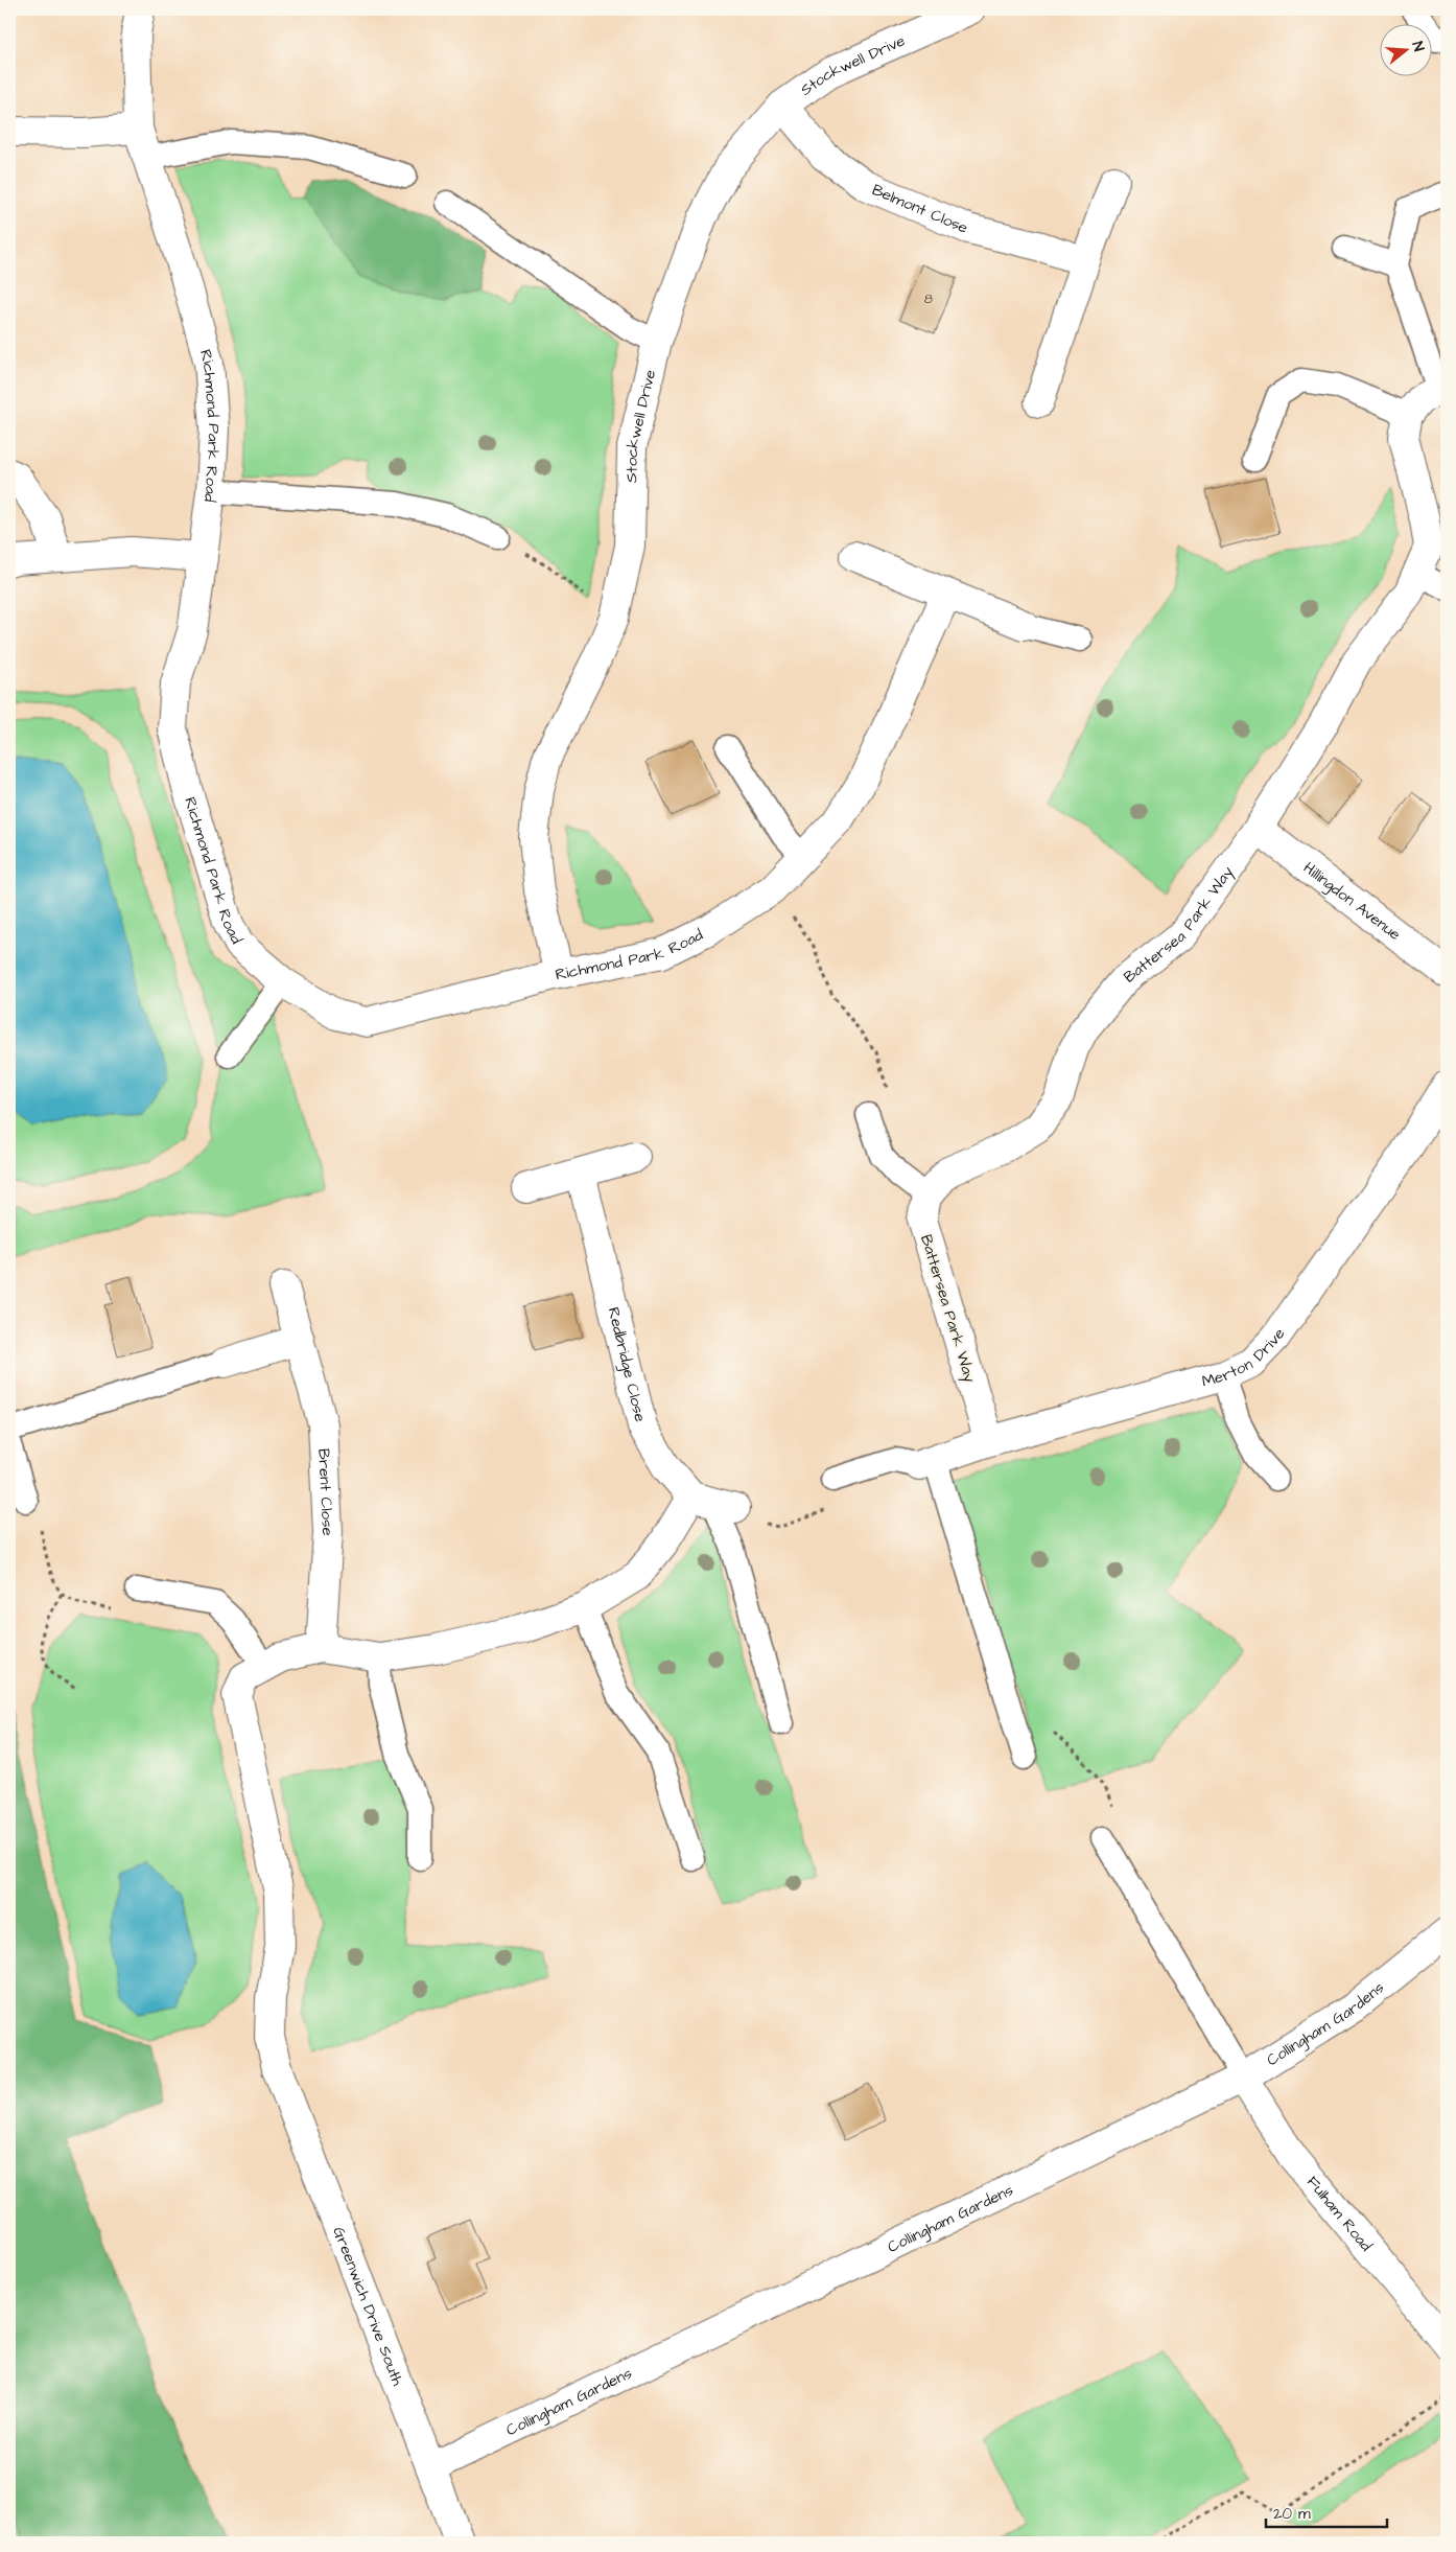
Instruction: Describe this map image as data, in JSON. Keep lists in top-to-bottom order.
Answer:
{
  "streets": {
    "street": [
      "Stockwell Drive",
      "Belmont Close",
      "Richmond Park Road",
      "Hillingdon Avenue",
      "Battersea Park Way",
      "Merton Drive",
      "Redbridge Close",
      "Brent Close",
      "Collingham Gardens",
      "Fulham Road",
      "Greenwich Drive South"
    ]
  },
  "crossings": [
    ["Stockwell Drive", "Belmont Close"],
    ["Stockwell Drive", "Richmond Park Road"],
    ["Hillingdon Avenue", "Battersea Park Way"],
    ["Battersea Park Way", "Merton Drive"],
    ["Brent Close", "Greenwich Drive South"],
    ["Collingham Gardens", "Fulham Road"],
    ["Collingham Gardens", "Greenwich Drive South"]
  ],
  "house_numbers": ["8"],
  "scale_bar": "20 m",
  "north": "right"
}
